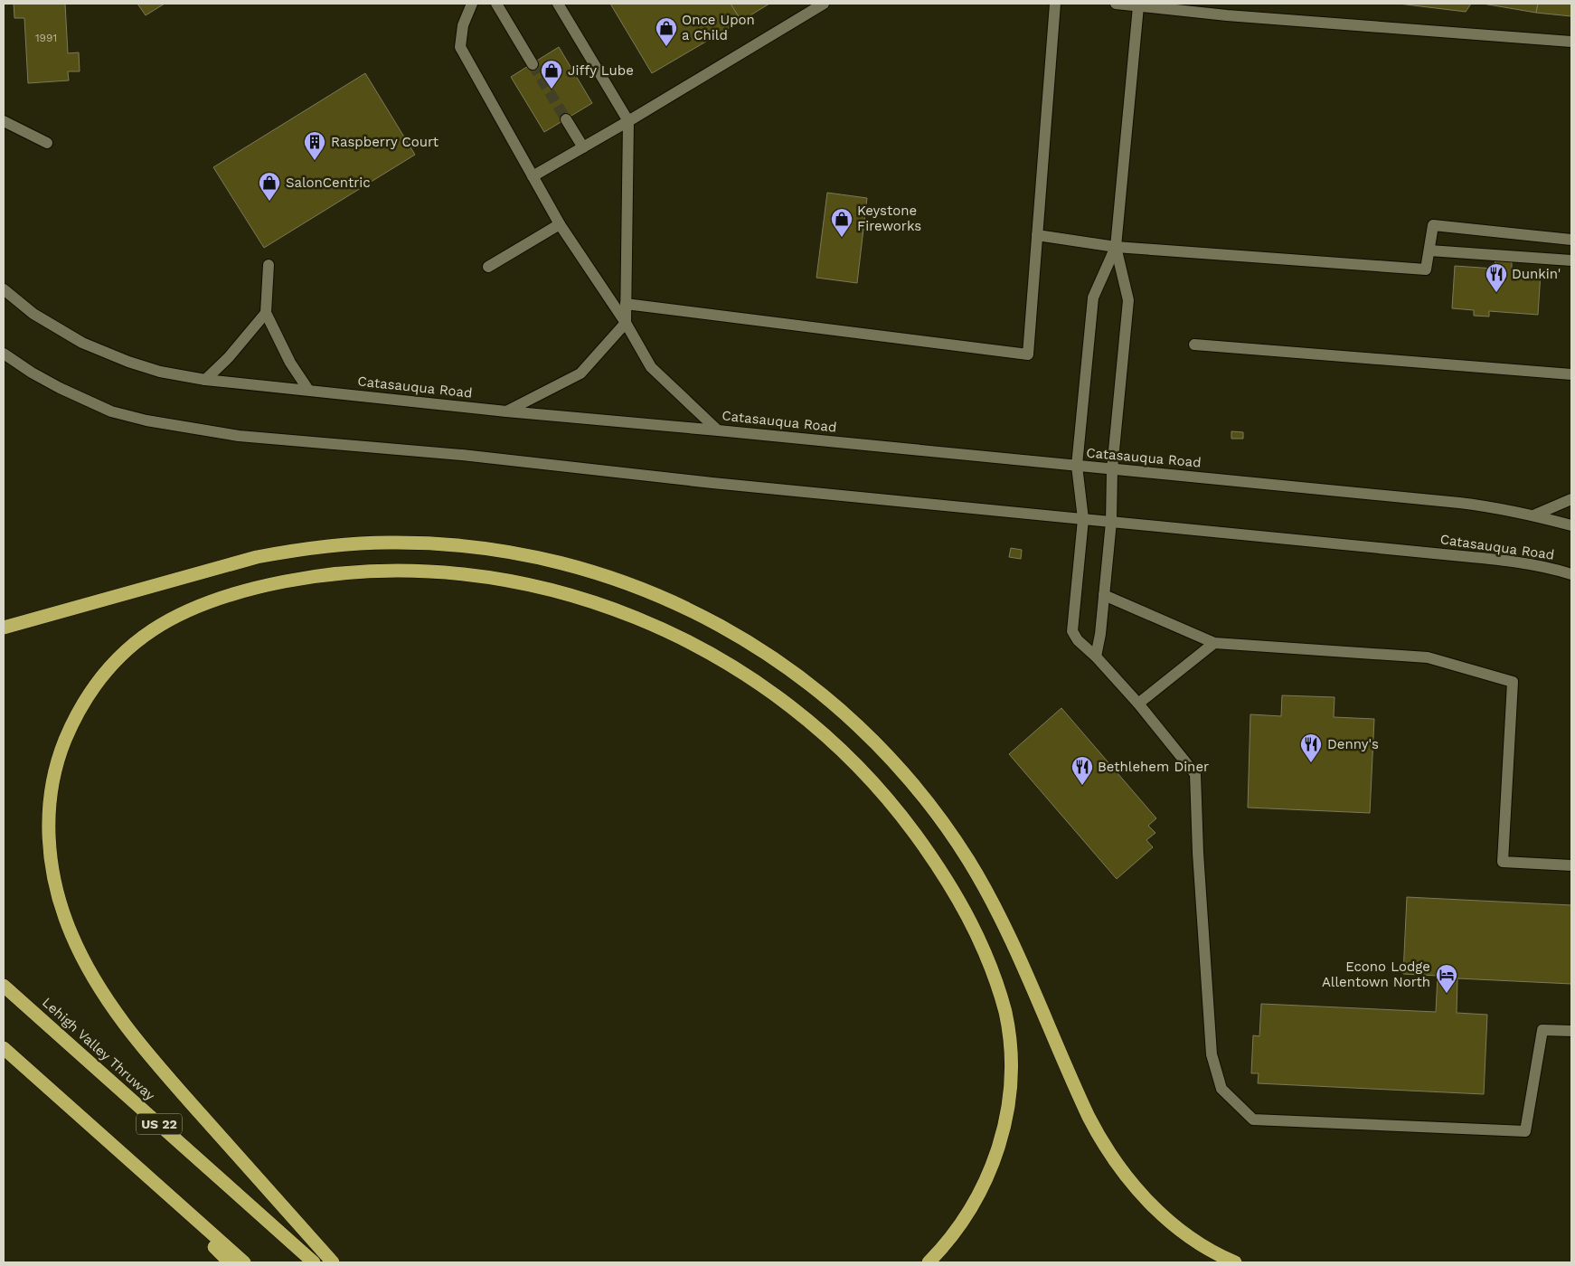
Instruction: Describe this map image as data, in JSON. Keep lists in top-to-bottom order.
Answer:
{
  "streets": {
    "highway": ["Lehigh Valley Thruway", "US 22"],
    "street": ["Catasauqua Road"]
  },
  "places": {
    "shop": [
      "Once Upon a Child",
      "Jiffy Lube",
      "SalonCentric",
      "Keystone Fireworks"
    ],
    "building": ["Raspberry Court"],
    "restaurant": ["Dunkin'", "Denny's", "Bethlehem Diner"],
    "hotel": ["Econo Lodge Allentown North"]
  },
  "house_numbers": ["1991"]
}
